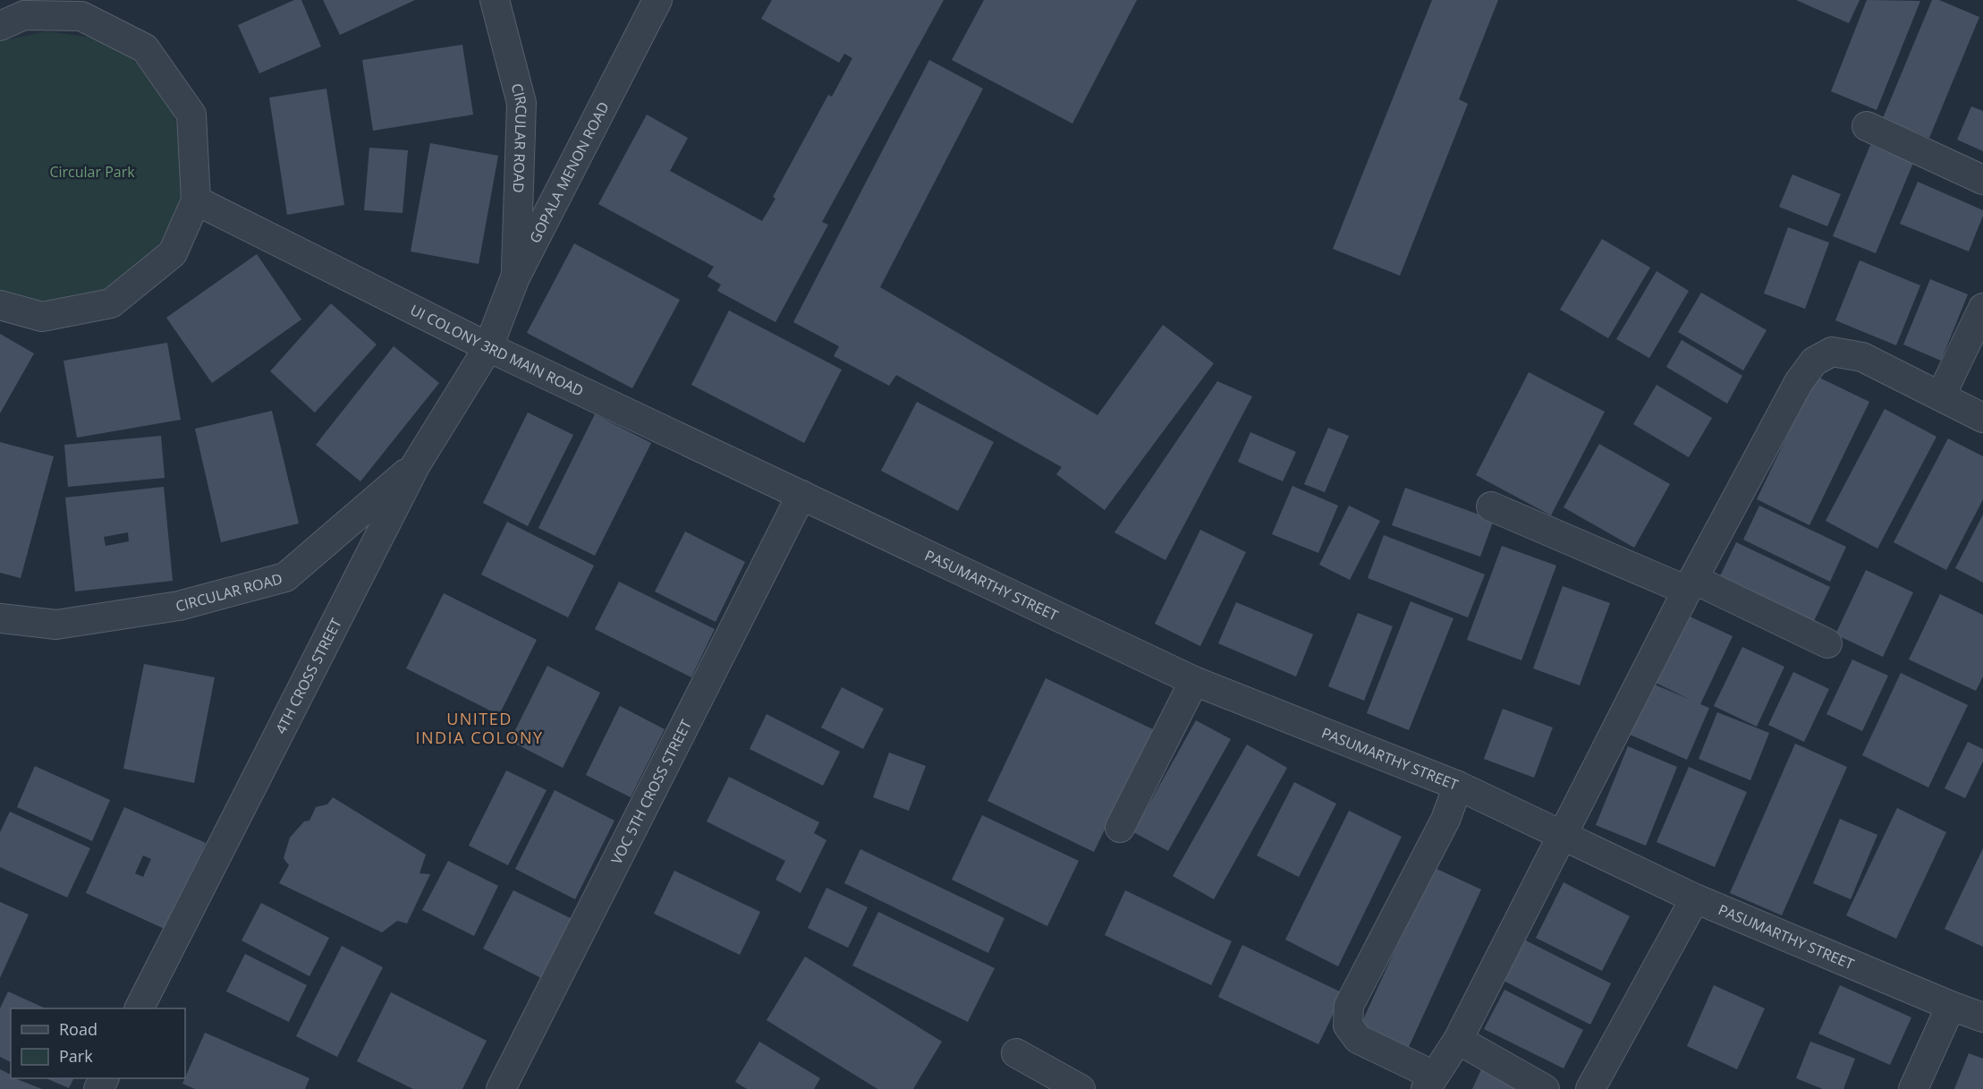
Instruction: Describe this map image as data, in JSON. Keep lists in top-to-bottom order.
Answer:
{
  "streets": {
    "street": [
      "CIRCULAR ROAD",
      "GOPALA MENON ROAD",
      "UI COLONY 3RD MAIN ROAD",
      "PASUMARTHY STREET",
      "4TH CROSS STREET",
      "VOC 5TH CROSS STREET"
    ]
  },
  "crossings": [
    ["CIRCULAR ROAD", "GOPALA MENON ROAD"],
    ["CIRCULAR ROAD", "4TH CROSS STREET"],
    ["GOPALA MENON ROAD", "UI COLONY 3RD MAIN ROAD"],
    ["GOPALA MENON ROAD", "4TH CROSS STREET"],
    ["UI COLONY 3RD MAIN ROAD", "PASUMARTHY STREET"],
    ["UI COLONY 3RD MAIN ROAD", "4TH CROSS STREET"],
    ["UI COLONY 3RD MAIN ROAD", "VOC 5TH CROSS STREET"],
    ["PASUMARTHY STREET", "VOC 5TH CROSS STREET"]
  ],
  "districts": ["UNITED INDIA COLONY"],
  "parks": ["Circular Park"],
  "legend": ["Road", "Park"]
}
